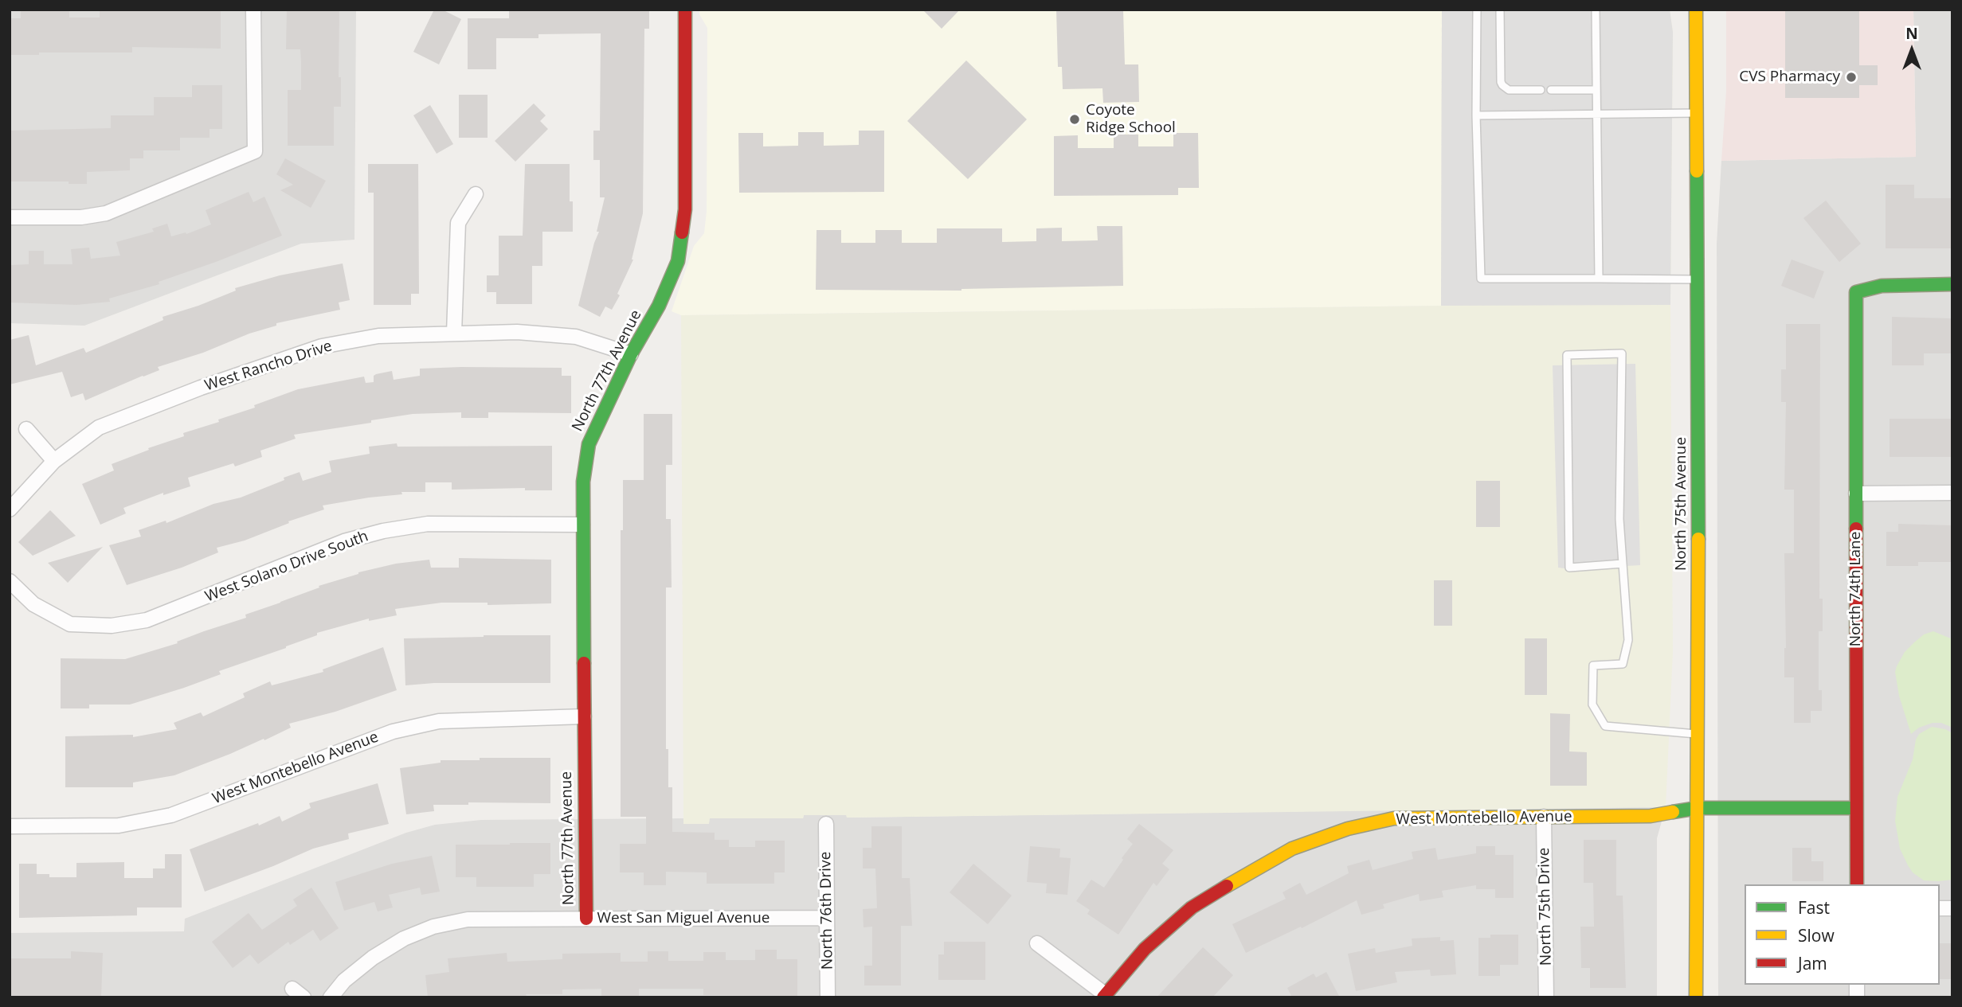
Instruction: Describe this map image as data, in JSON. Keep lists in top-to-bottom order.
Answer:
{
  "streets": {
    "street": [
      "West Rancho Drive",
      "North 77th Avenue",
      "North 75th Avenue",
      "West Solano Drive South",
      "North 74th Lane",
      "West Montebello Avenue",
      "North 75th Drive",
      "North 76th Drive",
      "West San Miguel Avenue"
    ]
  },
  "crossings": [
    ["West Rancho Drive", "North 77th Avenue"],
    ["North 77th Avenue", "West Solano Drive South"],
    ["North 77th Avenue", "West Montebello Avenue"],
    ["North 77th Avenue", "West San Miguel Avenue"],
    ["North 75th Avenue", "West Montebello Avenue"],
    ["North 74th Lane", "West Montebello Avenue"],
    ["West Montebello Avenue", "North 75th Drive"],
    ["North 76th Drive", "West San Miguel Avenue"]
  ],
  "places": ["CVS Pharmacy", "Coyote Ridge School"],
  "legend": ["Fast", "Slow", "Jam"],
  "north": "top"
}
